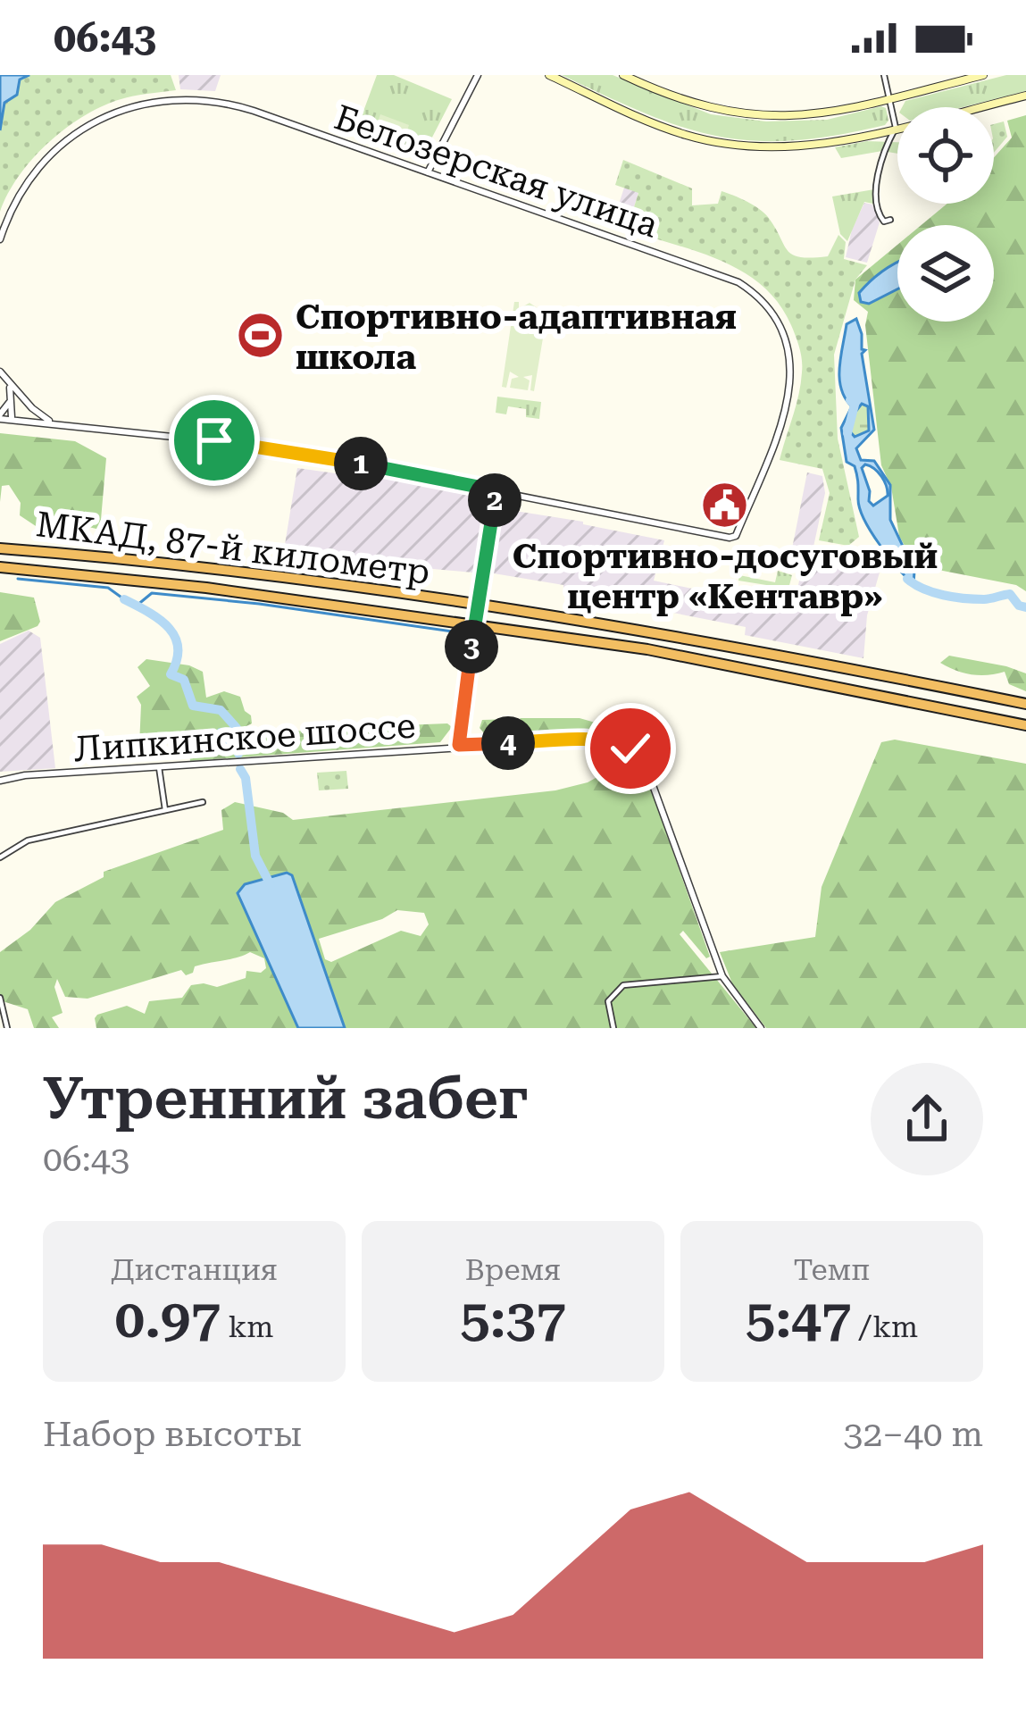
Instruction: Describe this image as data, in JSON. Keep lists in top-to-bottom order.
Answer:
{
  "streets": {
    "highway": ["МКАД, 87-й километр"],
    "street": ["Белозерская улица", "Липкинское шоссе"]
  },
  "places": {
    "sports": ["Спортивно-адаптивная школа"],
    "public building": ["Спортивно-досуговый центр «Кентавр»"]
  },
  "page": {
    "status": "06:43",
    "pins": [
      "1",
      "2",
      "3",
      "4"
    ],
    "heading": ["Утренний забег", "06:43"],
    "stats": [
      ["Дистанция", "0.97 km"],
      ["Время", "5:37"],
      ["Темп", "5:47 /km"]
    ],
    "chart": ["Набор высоты", "32–40 m"]
  }
}
